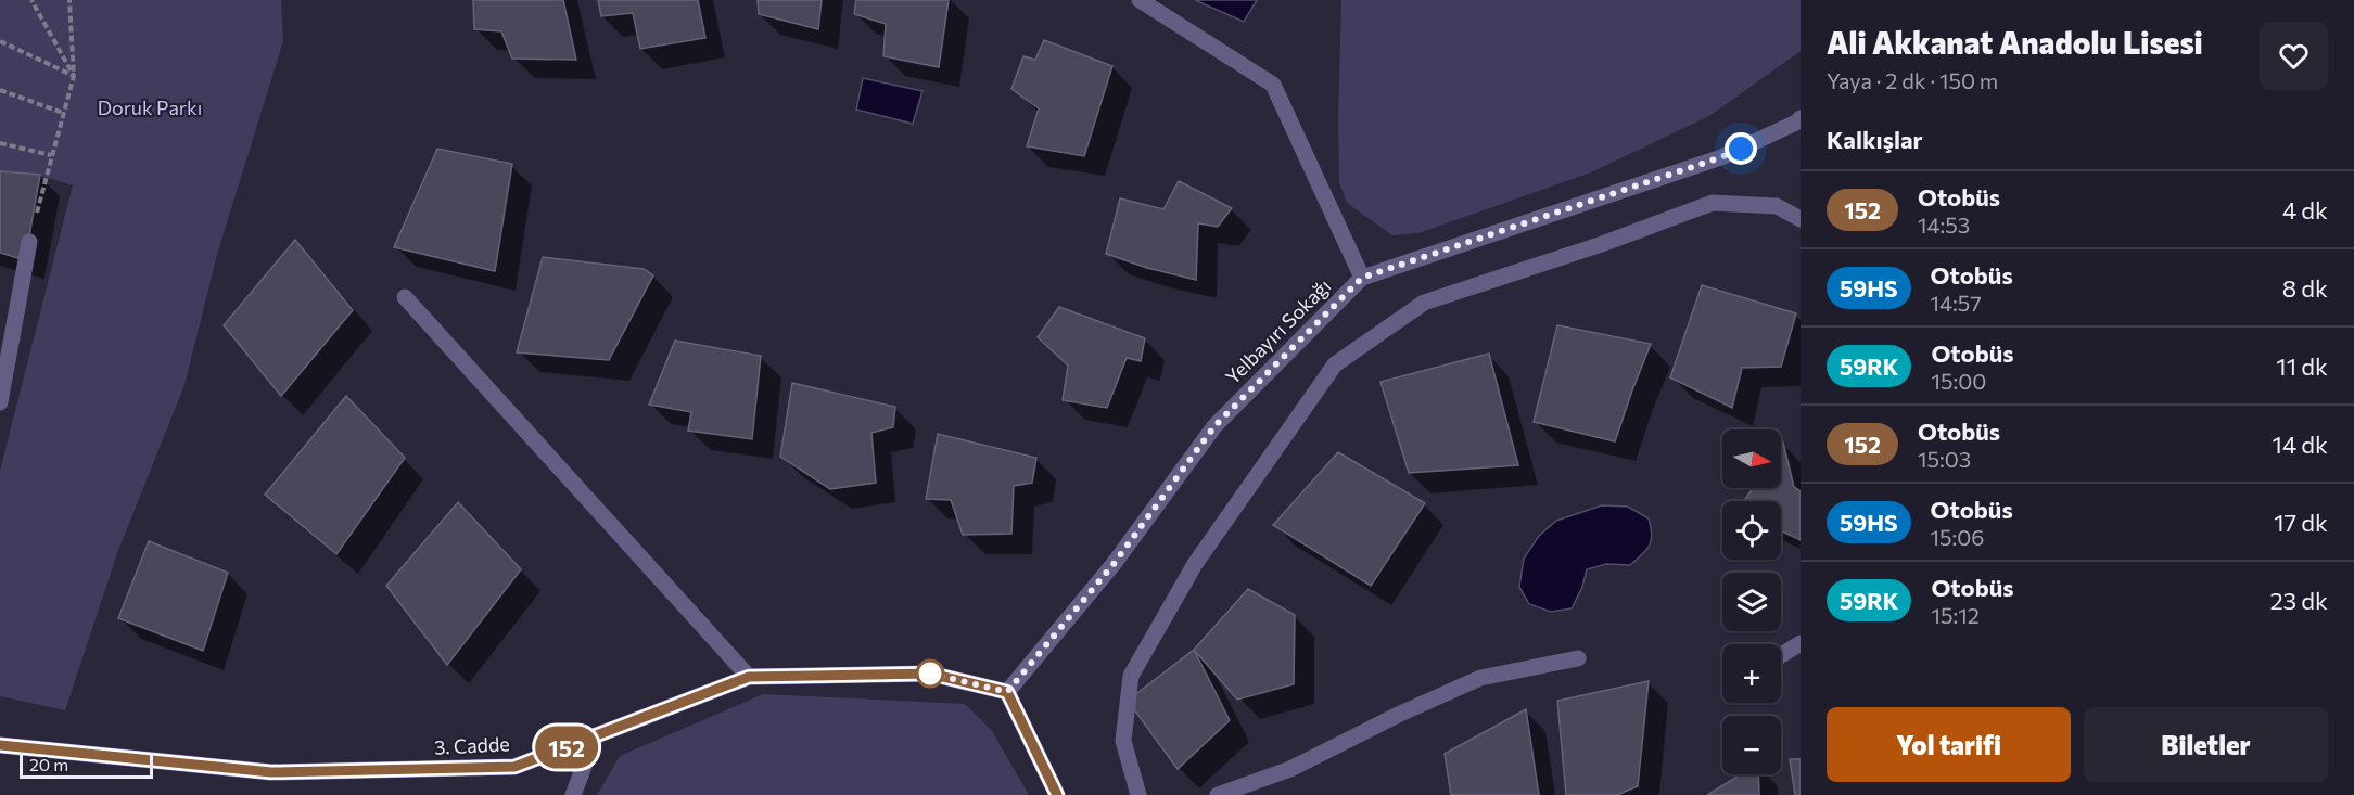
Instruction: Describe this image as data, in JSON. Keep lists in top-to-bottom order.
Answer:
{
  "streets": {
    "main road": ["3. Cadde"],
    "street": ["Yelbayırı Sokağı"]
  },
  "crossings": [
    ["Yelbayırı Sokağı", "3. Cadde"]
  ],
  "parks": ["Doruk Parkı"],
  "lines": ["bus line 152"],
  "scale_bar": "20 m",
  "north": "right",
  "page": {
    "on_map": "152",
    "heading": [
      ["Ali Akkanat Anadolu Lisesi", "Yaya · 2 dk · 150 m"],
      "Kalkışlar"
    ],
    "list": [
      {
        "mark": "152",
        "name": "Otobüs",
        "note": "14:53",
        "value": "4 dk"
      },
      {
        "mark": "59HS",
        "name": "Otobüs",
        "note": "14:57",
        "value": "8 dk"
      },
      {
        "mark": "59RK",
        "name": "Otobüs",
        "note": "15:00",
        "value": "11 dk"
      },
      {
        "mark": "152",
        "name": "Otobüs",
        "note": "15:03",
        "value": "14 dk"
      },
      {
        "mark": "59HS",
        "name": "Otobüs",
        "note": "15:06",
        "value": "17 dk"
      },
      {
        "mark": "59RK",
        "name": "Otobüs",
        "note": "15:12",
        "value": "23 dk"
      }
    ],
    "map_buttons": ["+", "−"],
    "buttons": ["Yol tarifi", "Biletler"],
    "scale": "20 m"
  }
}
